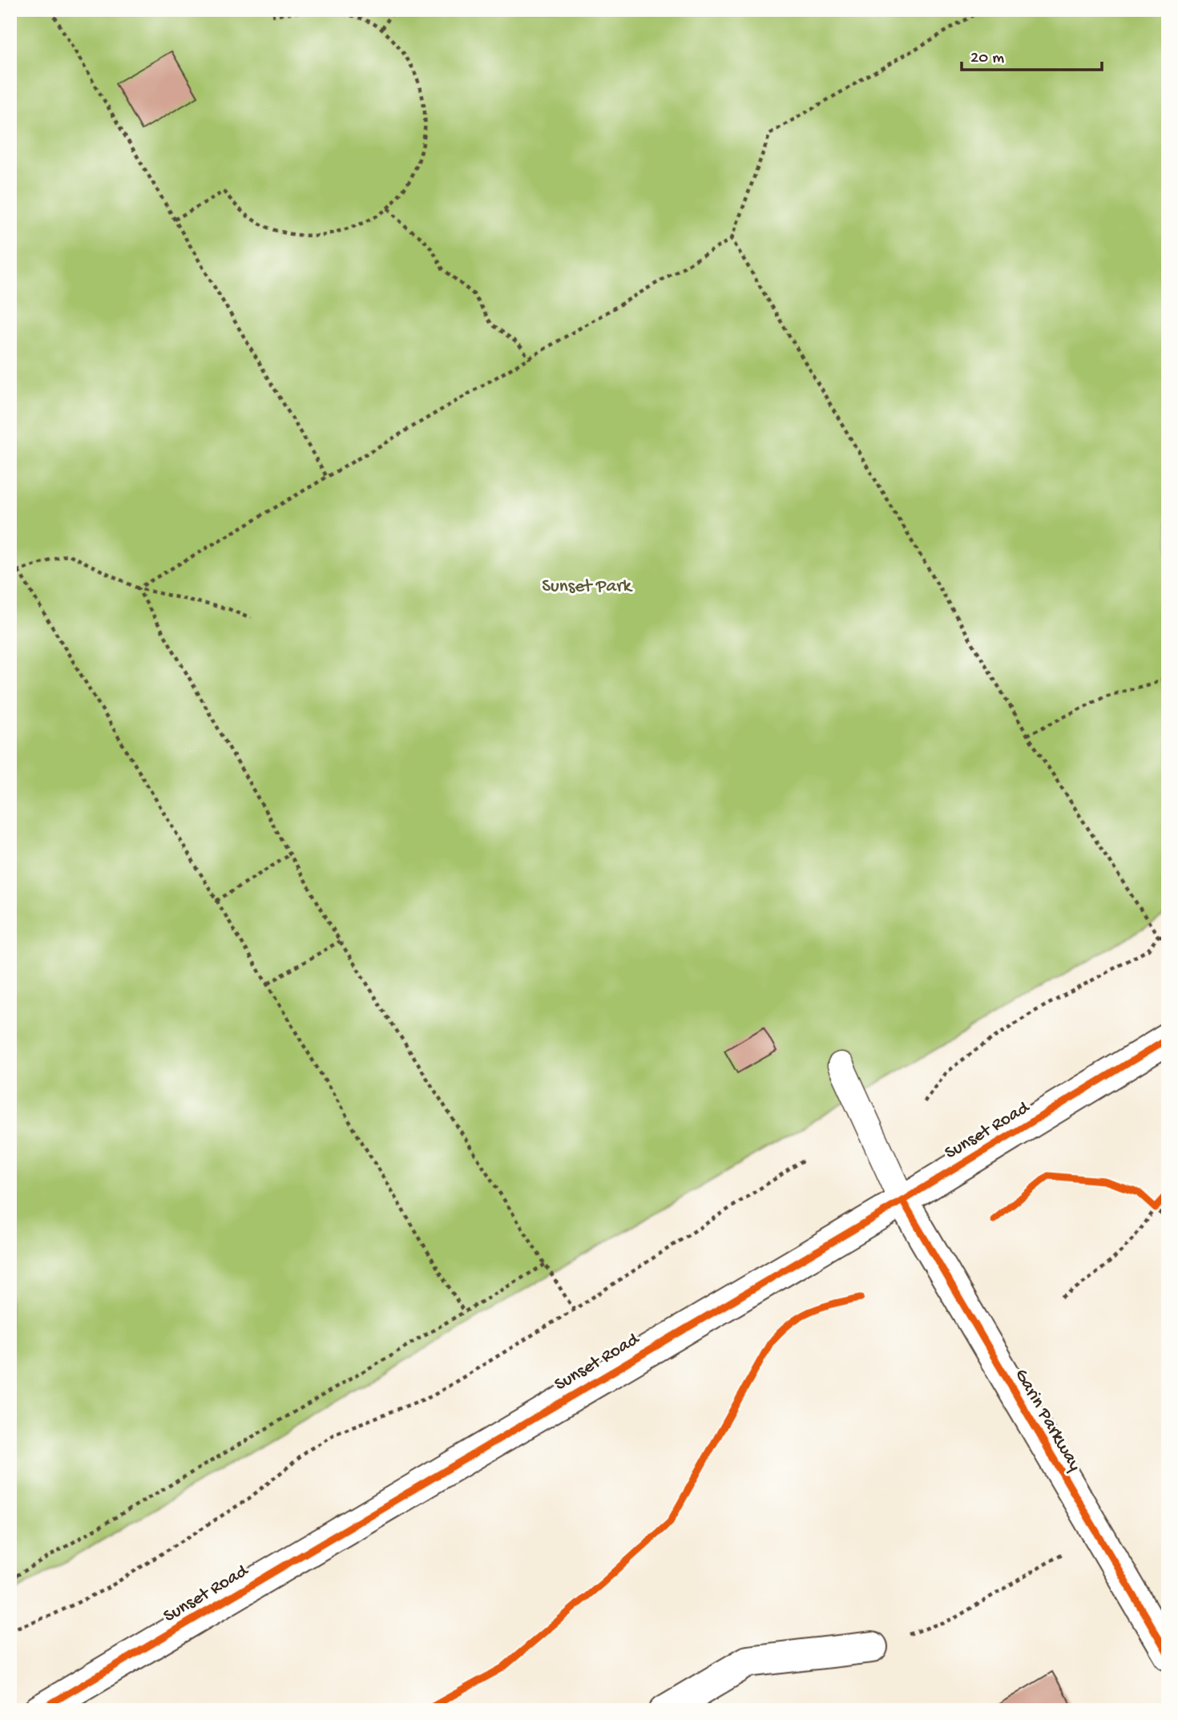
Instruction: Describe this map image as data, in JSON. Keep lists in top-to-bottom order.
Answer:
{
  "streets": {
    "street": ["Sunset Road", "Garin Parkway"]
  },
  "crossings": [
    ["Sunset Road", "Garin Parkway"]
  ],
  "parks": ["Sunset Park"],
  "scale_bar": "20 m"
}
